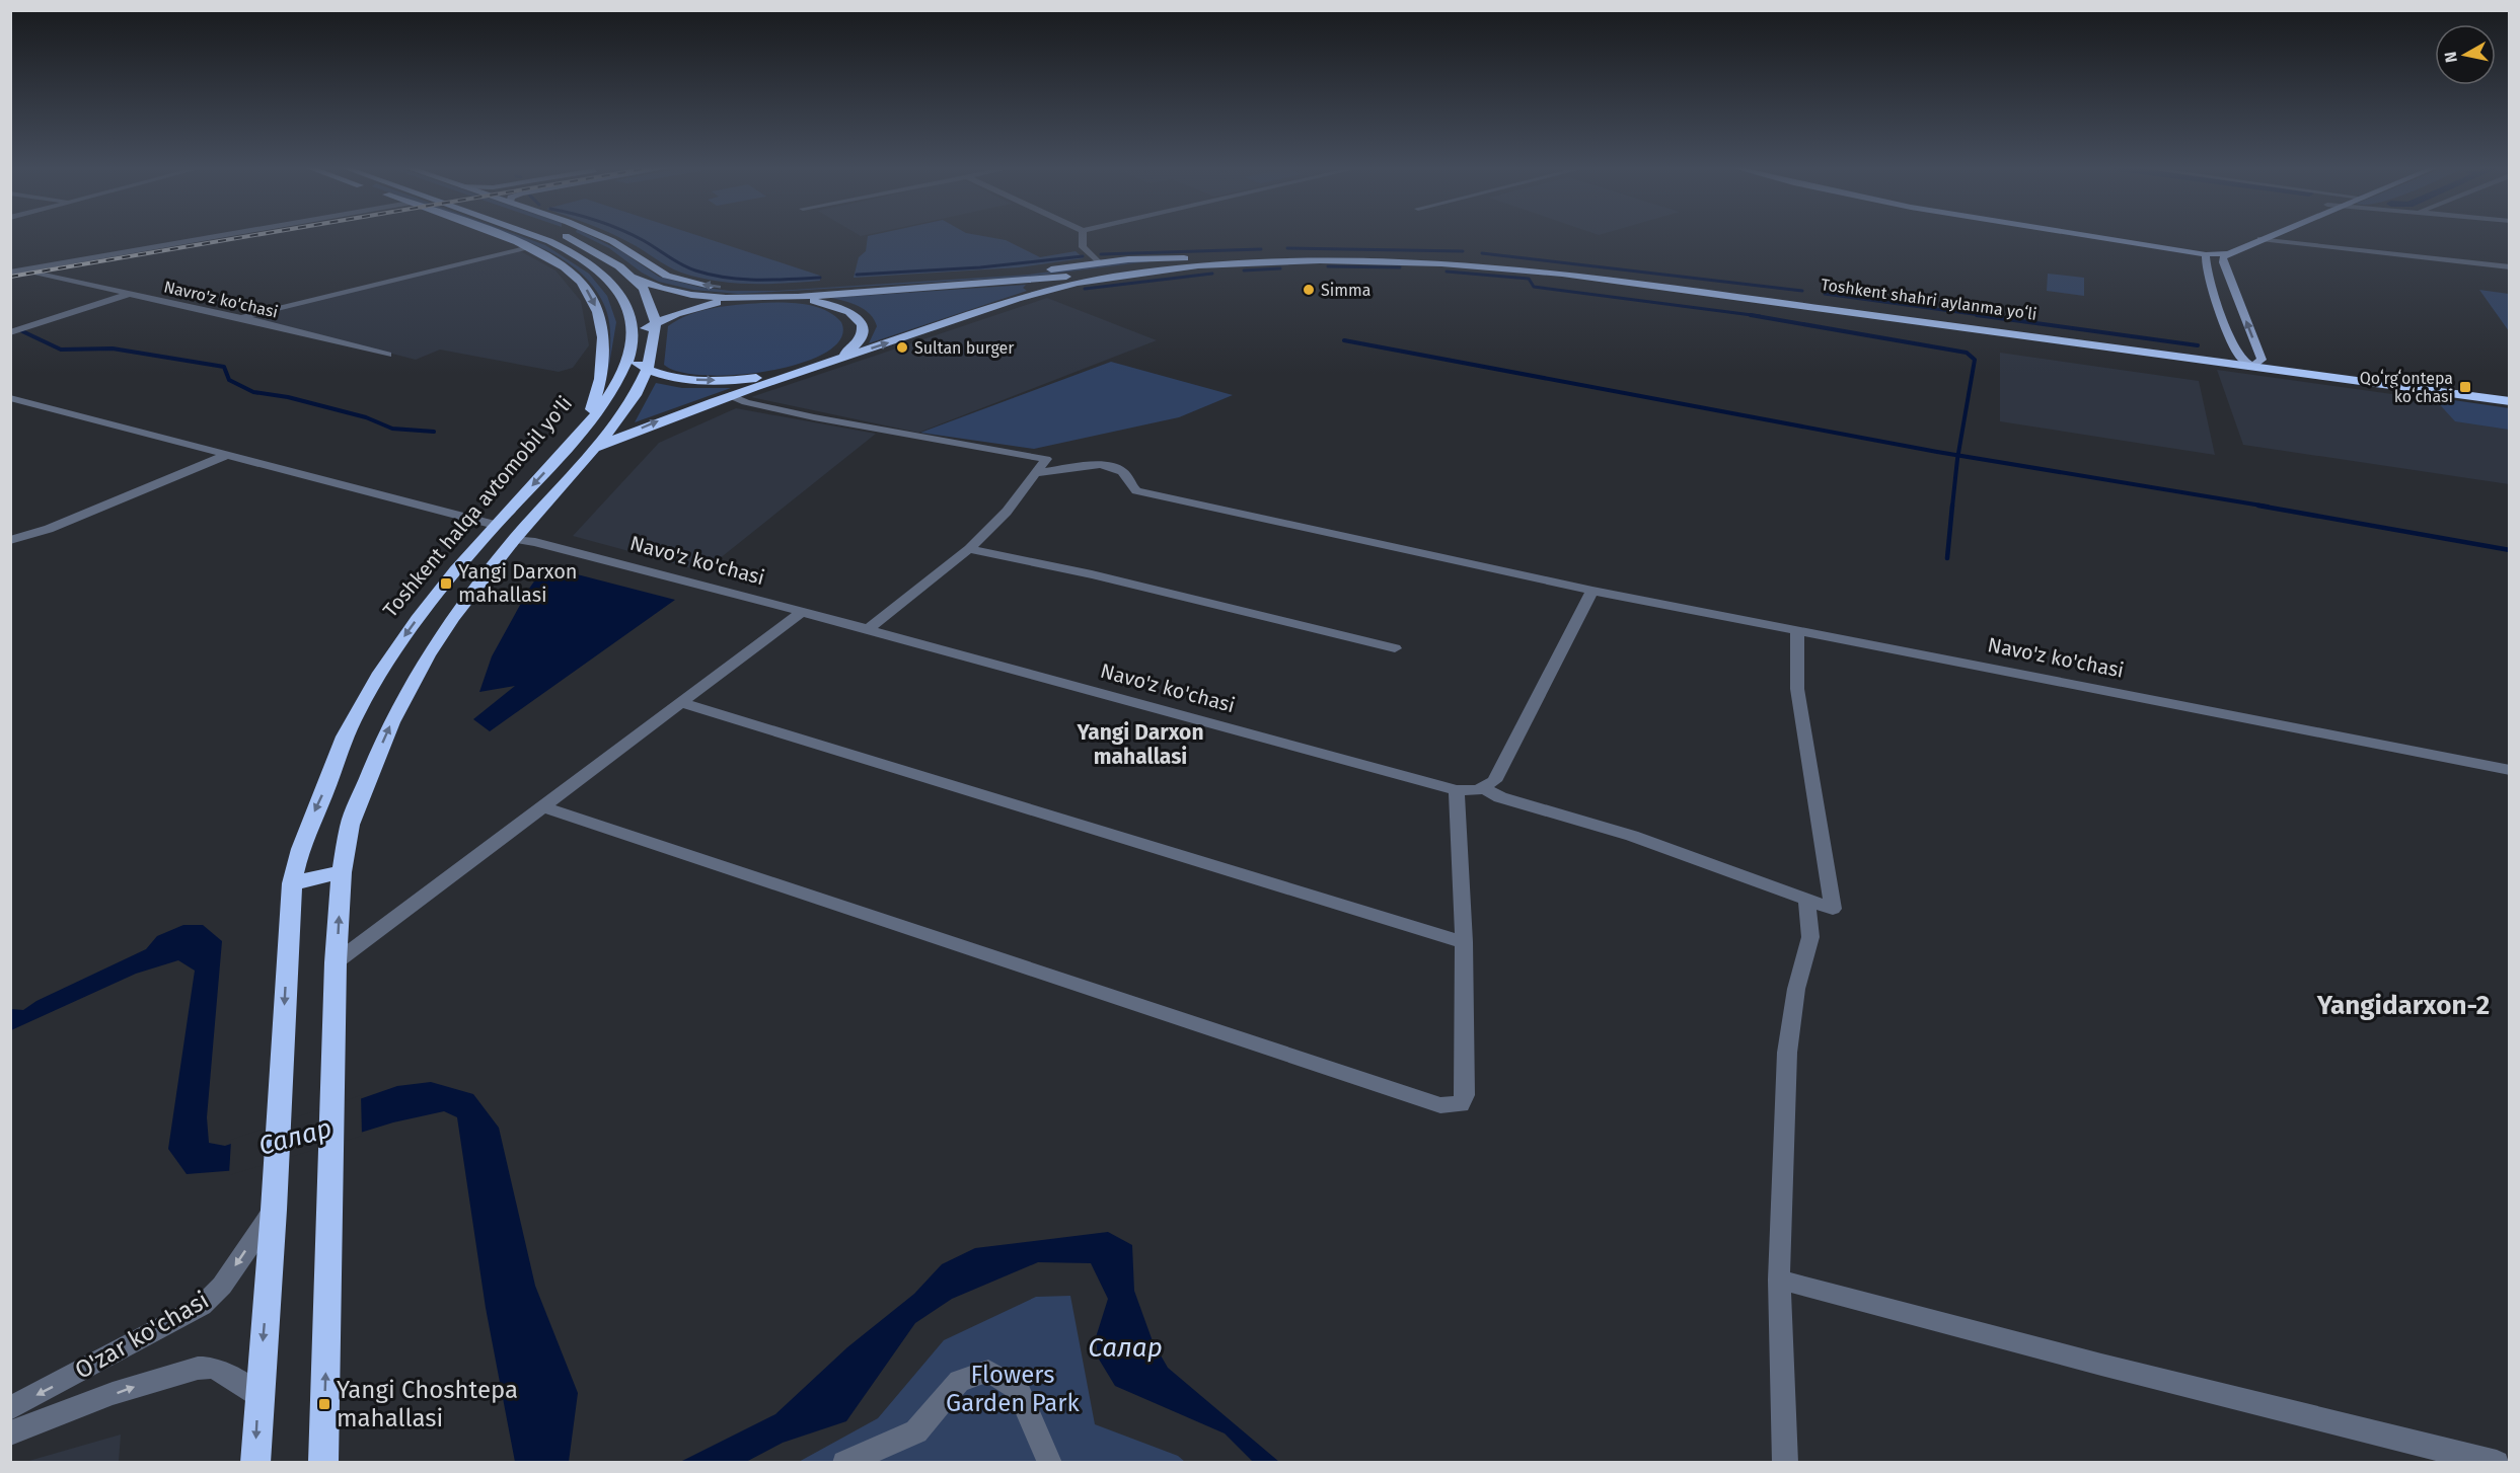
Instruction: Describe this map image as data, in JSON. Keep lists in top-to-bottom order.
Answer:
{
  "streets": {
    "highway": ["Toshkent shahri aylanma yoʻli", "Toshkent halqa avtomobil yo'li"],
    "street": ["Navro'z ko'chasi", "Navo'z ko'chasi", "O'zar ko'chasi"]
  },
  "crossings": [
    ["Toshkent shahri aylanma yoʻli", "Toshkent halqa avtomobil yo'li"],
    ["Toshkent halqa avtomobil yo'li", "O'zar ko'chasi"]
  ],
  "districts": ["Yangi Darxon mahallasi", "Yangidarxon-2"],
  "water": ["Салар"],
  "parks": ["Flowers Garden Park"],
  "places": {
    "other": ["Simma", "Sultan burger"],
    "transit": ["Qoʻrgʻontepa koʻchasi", "Yangi Darxon mahallasi", "Yangi Choshtepa mahallasi"]
  },
  "north": "left"
}
